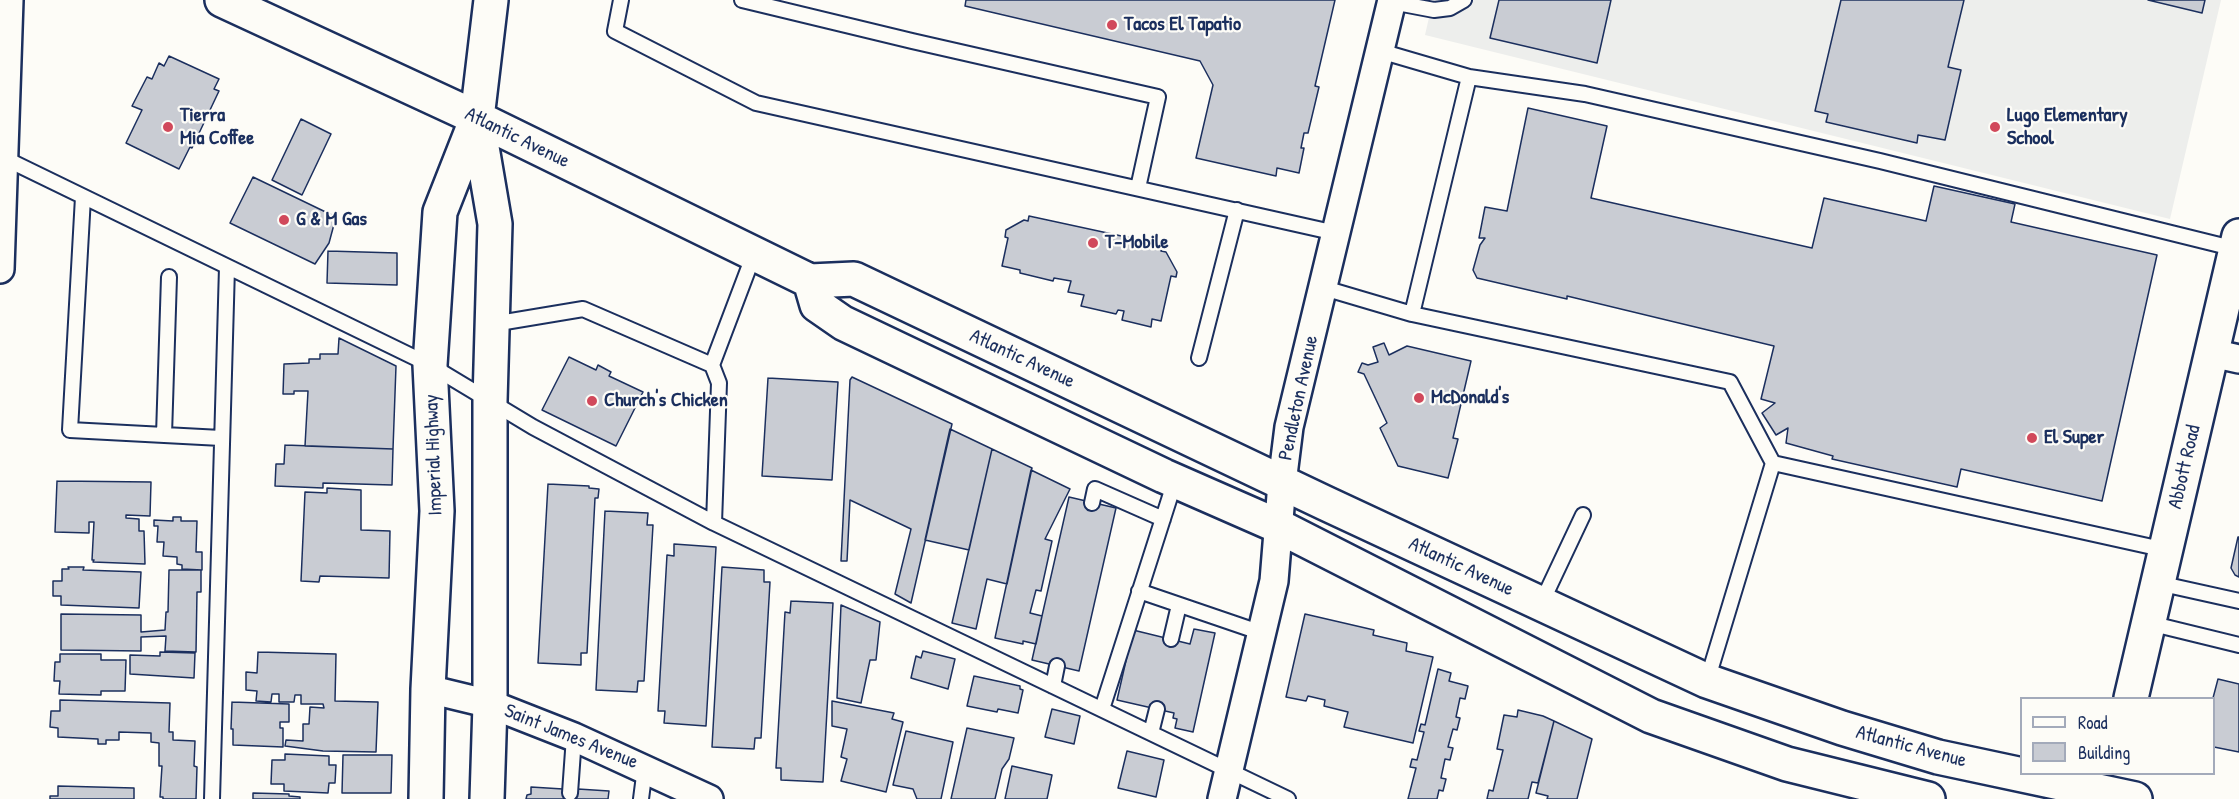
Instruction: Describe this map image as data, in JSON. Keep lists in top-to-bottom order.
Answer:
{
  "streets": {
    "main road": ["Atlantic Avenue", "Imperial Highway", "Abbott Road"],
    "street": ["Pendleton Avenue", "Saint James Avenue"]
  },
  "crossings": [
    ["Atlantic Avenue", "Pendleton Avenue"],
    ["Atlantic Avenue", "Imperial Highway"],
    ["Imperial Highway", "Saint James Avenue"]
  ],
  "places": [
    "Tacos El Tapatio",
    "Tierra Mia Coffee",
    "Lugo Elementary School",
    "G & M Gas",
    "T-Mobile",
    "McDonald's",
    "Church's Chicken",
    "El Super"
  ],
  "legend": ["Road", "Building"]
}
